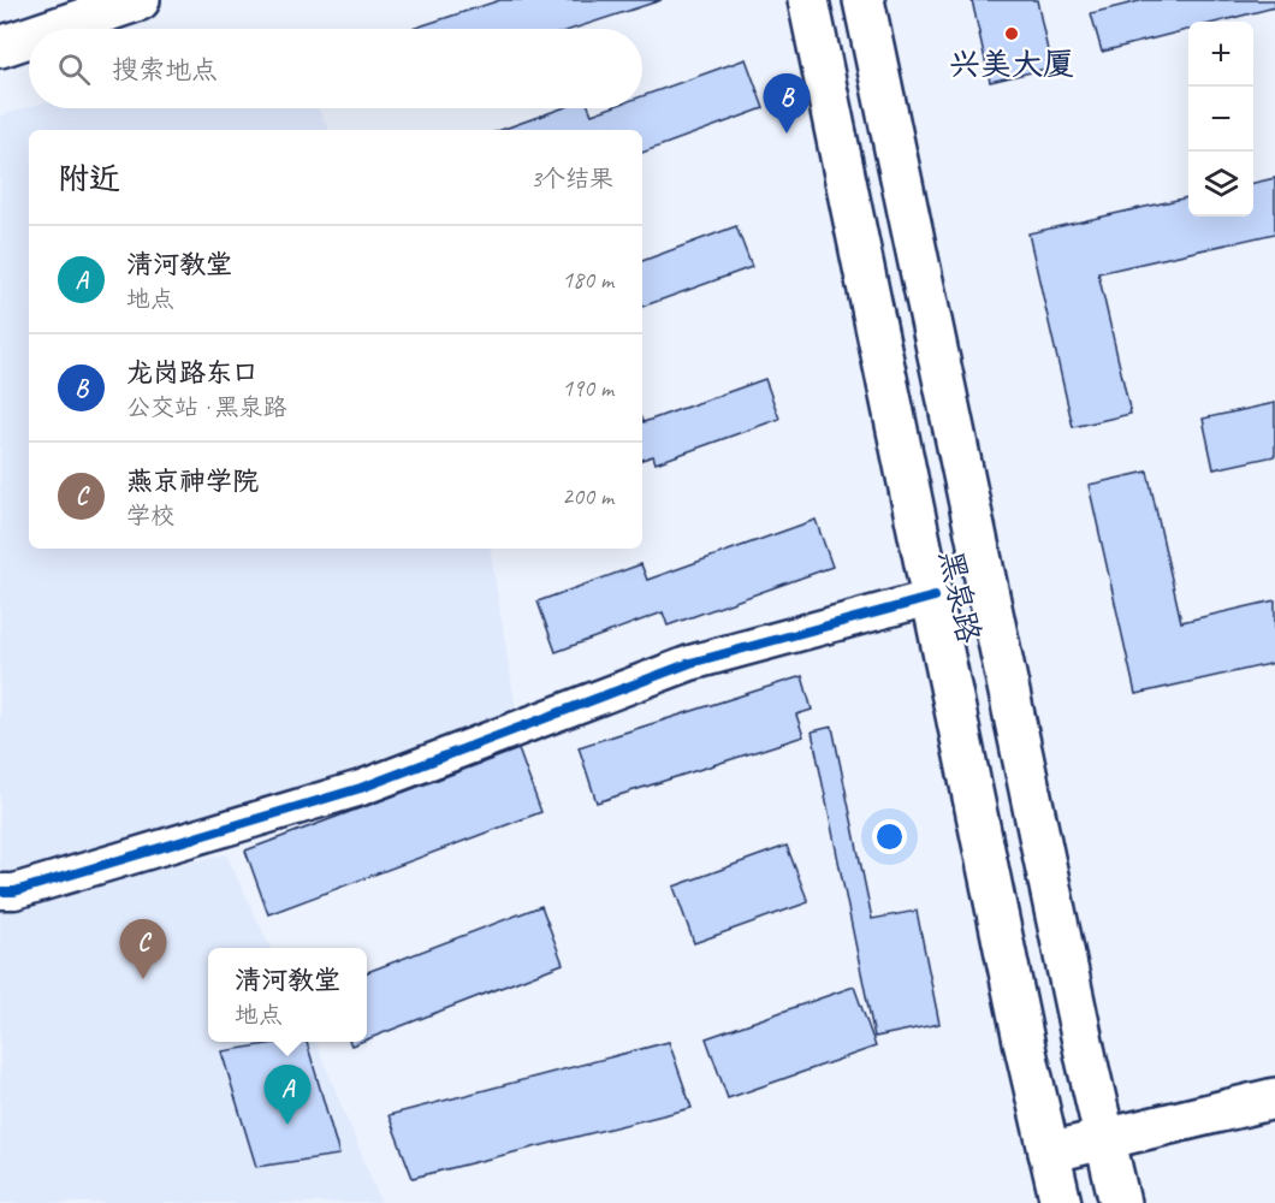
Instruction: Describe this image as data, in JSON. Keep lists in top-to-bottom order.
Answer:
{
  "streets": {
    "main road": ["黑泉路"]
  },
  "places": ["兴美大厦"],
  "page": {
    "map_buttons": ["+", "−"],
    "search": "搜索地点",
    "pins": ["B", "C", "A"],
    "heading": ["附近", "3个结果"],
    "list": [
      {
        "mark": "A",
        "name": "清河教堂",
        "note": "地点",
        "value": "180 m"
      },
      {
        "mark": "B",
        "name": "龙岗路东口",
        "note": "公交站 · 黑泉路",
        "value": "190 m"
      },
      {
        "mark": "C",
        "name": "燕京神学院",
        "note": "学校",
        "value": "200 m"
      }
    ],
    "popup": ["清河教堂", "地点"]
  }
}
